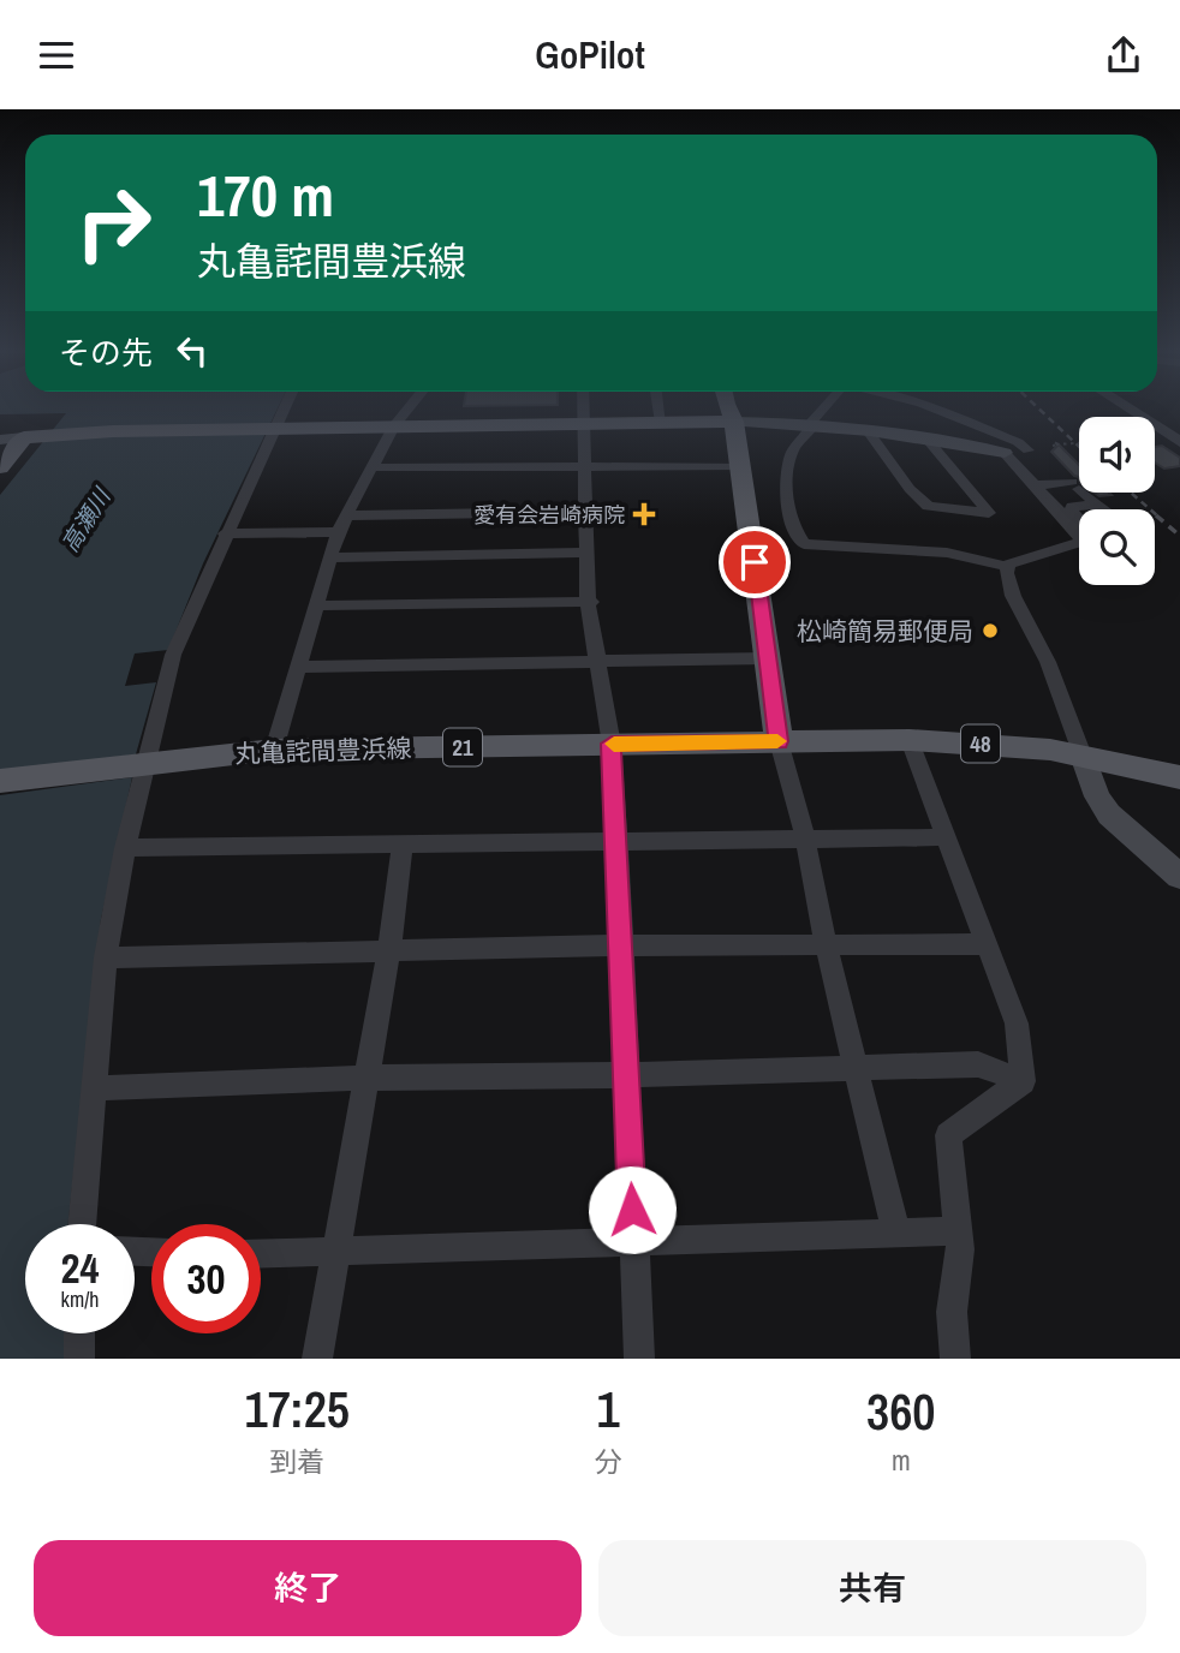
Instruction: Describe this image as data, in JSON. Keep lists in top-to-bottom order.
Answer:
{
  "streets": {
    "main road": ["48", "21", "丸亀詫間豊浜線"]
  },
  "crossings": [
    ["48", "丸亀詫間豊浜線"]
  ],
  "water": ["高瀬川"],
  "places": {
    "health": ["愛有会岩崎病院"],
    "other": ["松崎簡易郵便局"]
  },
  "page": {
    "header": "GoPilot",
    "turn": ["170 m", "丸亀詫間豊浜線"],
    "then": "その先",
    "speed": "24 km/h",
    "limit": "30",
    "eta": [
      "17:25",
      "到着",
      "1",
      "分",
      "360",
      "m"
    ],
    "buttons": ["終了", "共有"]
  }
}
